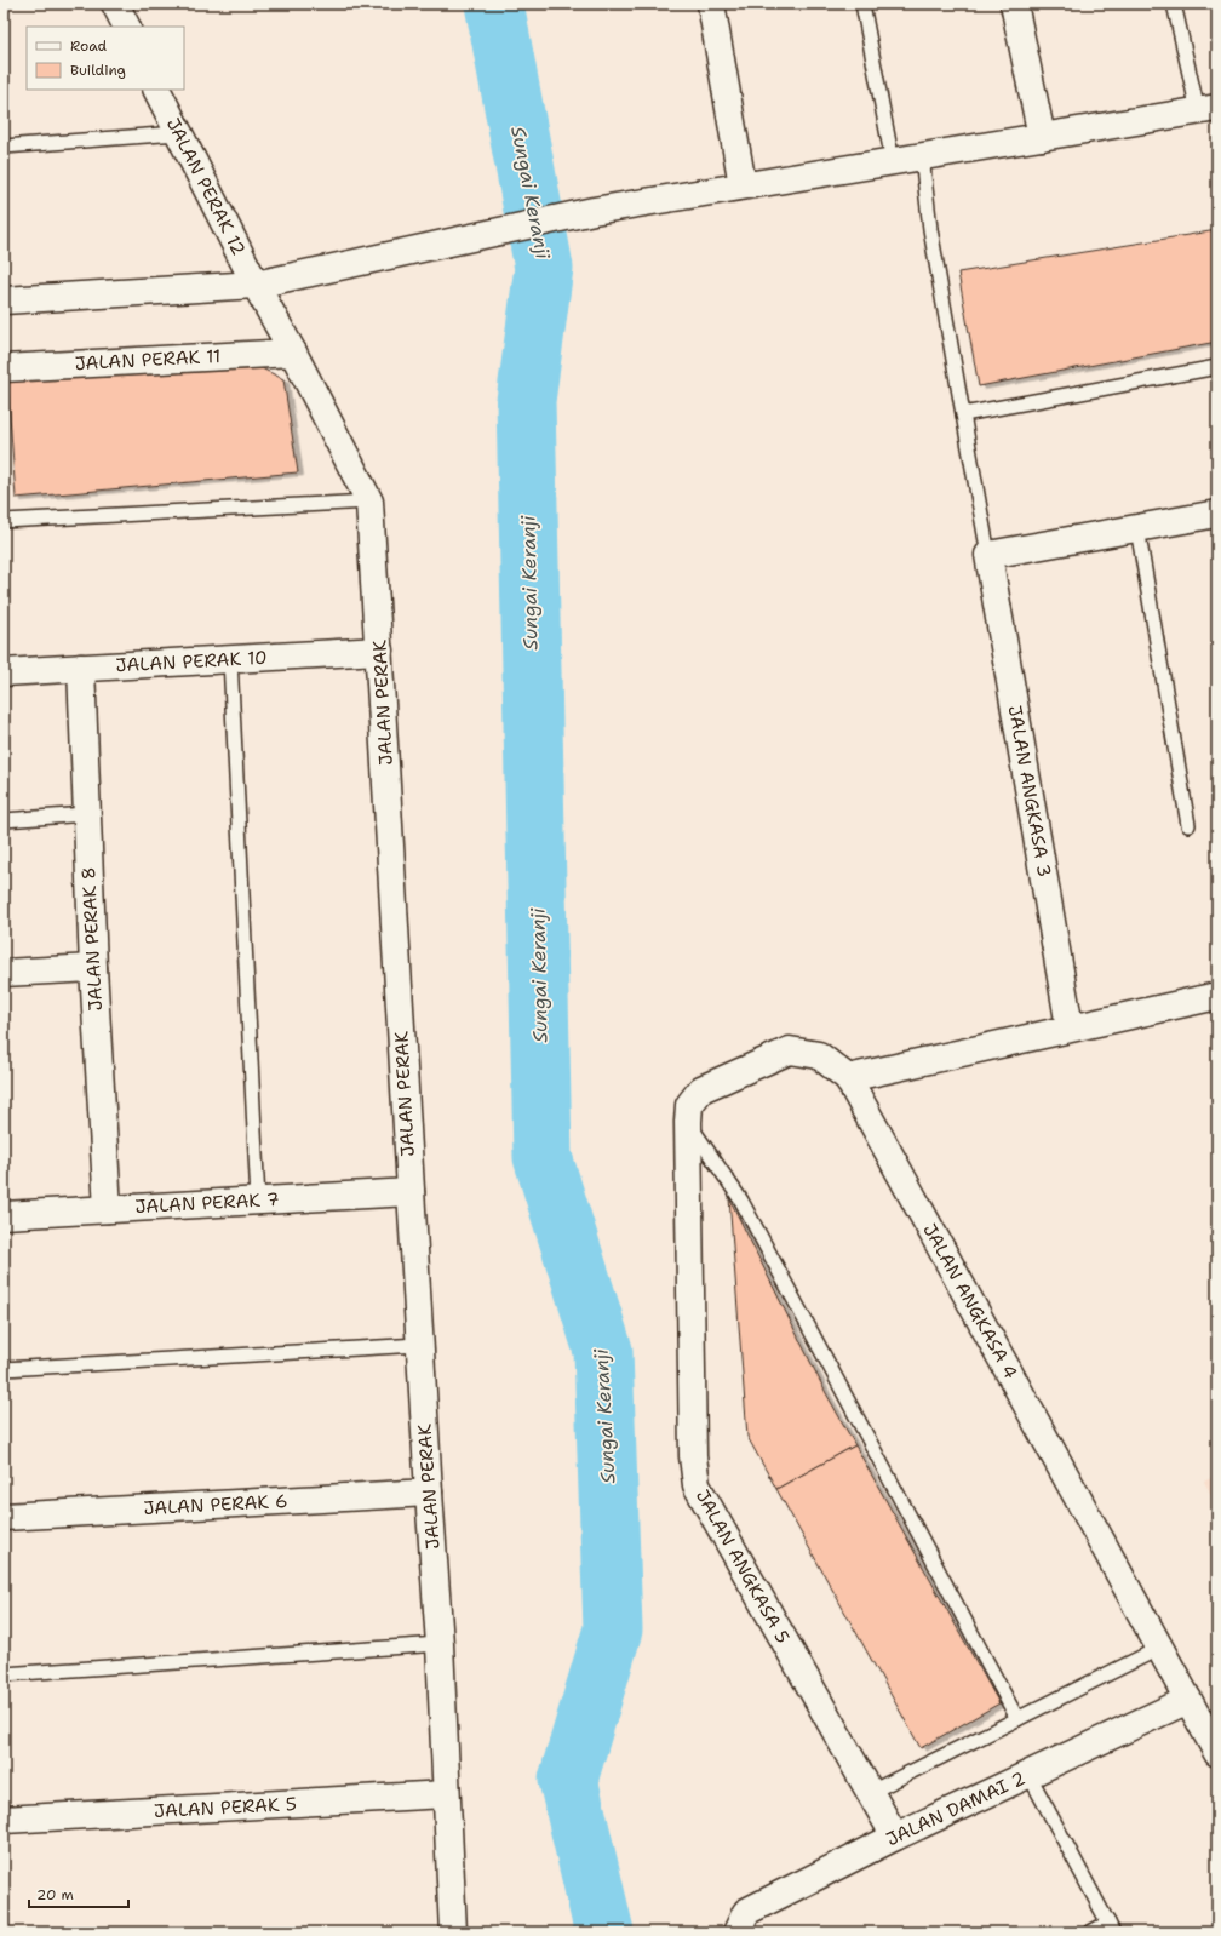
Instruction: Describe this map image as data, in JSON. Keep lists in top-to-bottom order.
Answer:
{
  "streets": {
    "street": [
      "JALAN PERAK 12",
      "JALAN PERAK 11",
      "JALAN PERAK 10",
      "JALAN PERAK",
      "JALAN ANGKASA 3",
      "JALAN PERAK 8",
      "JALAN PERAK 7",
      "JALAN ANGKASA 4",
      "JALAN PERAK 6",
      "JALAN ANGKASA 5",
      "JALAN PERAK 5",
      "JALAN DAMAI 2"
    ]
  },
  "crossings": [
    ["JALAN PERAK 12", "JALAN PERAK"],
    ["JALAN PERAK 11", "JALAN PERAK"],
    ["JALAN PERAK 10", "JALAN PERAK"],
    ["JALAN PERAK 10", "JALAN PERAK 8"],
    ["JALAN PERAK", "JALAN PERAK 7"],
    ["JALAN PERAK", "JALAN PERAK 6"],
    ["JALAN PERAK", "JALAN PERAK 5"],
    ["JALAN PERAK 8", "JALAN PERAK 7"],
    ["JALAN ANGKASA 4", "JALAN ANGKASA 5"],
    ["JALAN ANGKASA 4", "JALAN DAMAI 2"],
    ["JALAN ANGKASA 5", "JALAN DAMAI 2"]
  ],
  "water": ["Sungai Keranji"],
  "legend": ["Road", "Building"],
  "scale_bar": "20 m"
}
